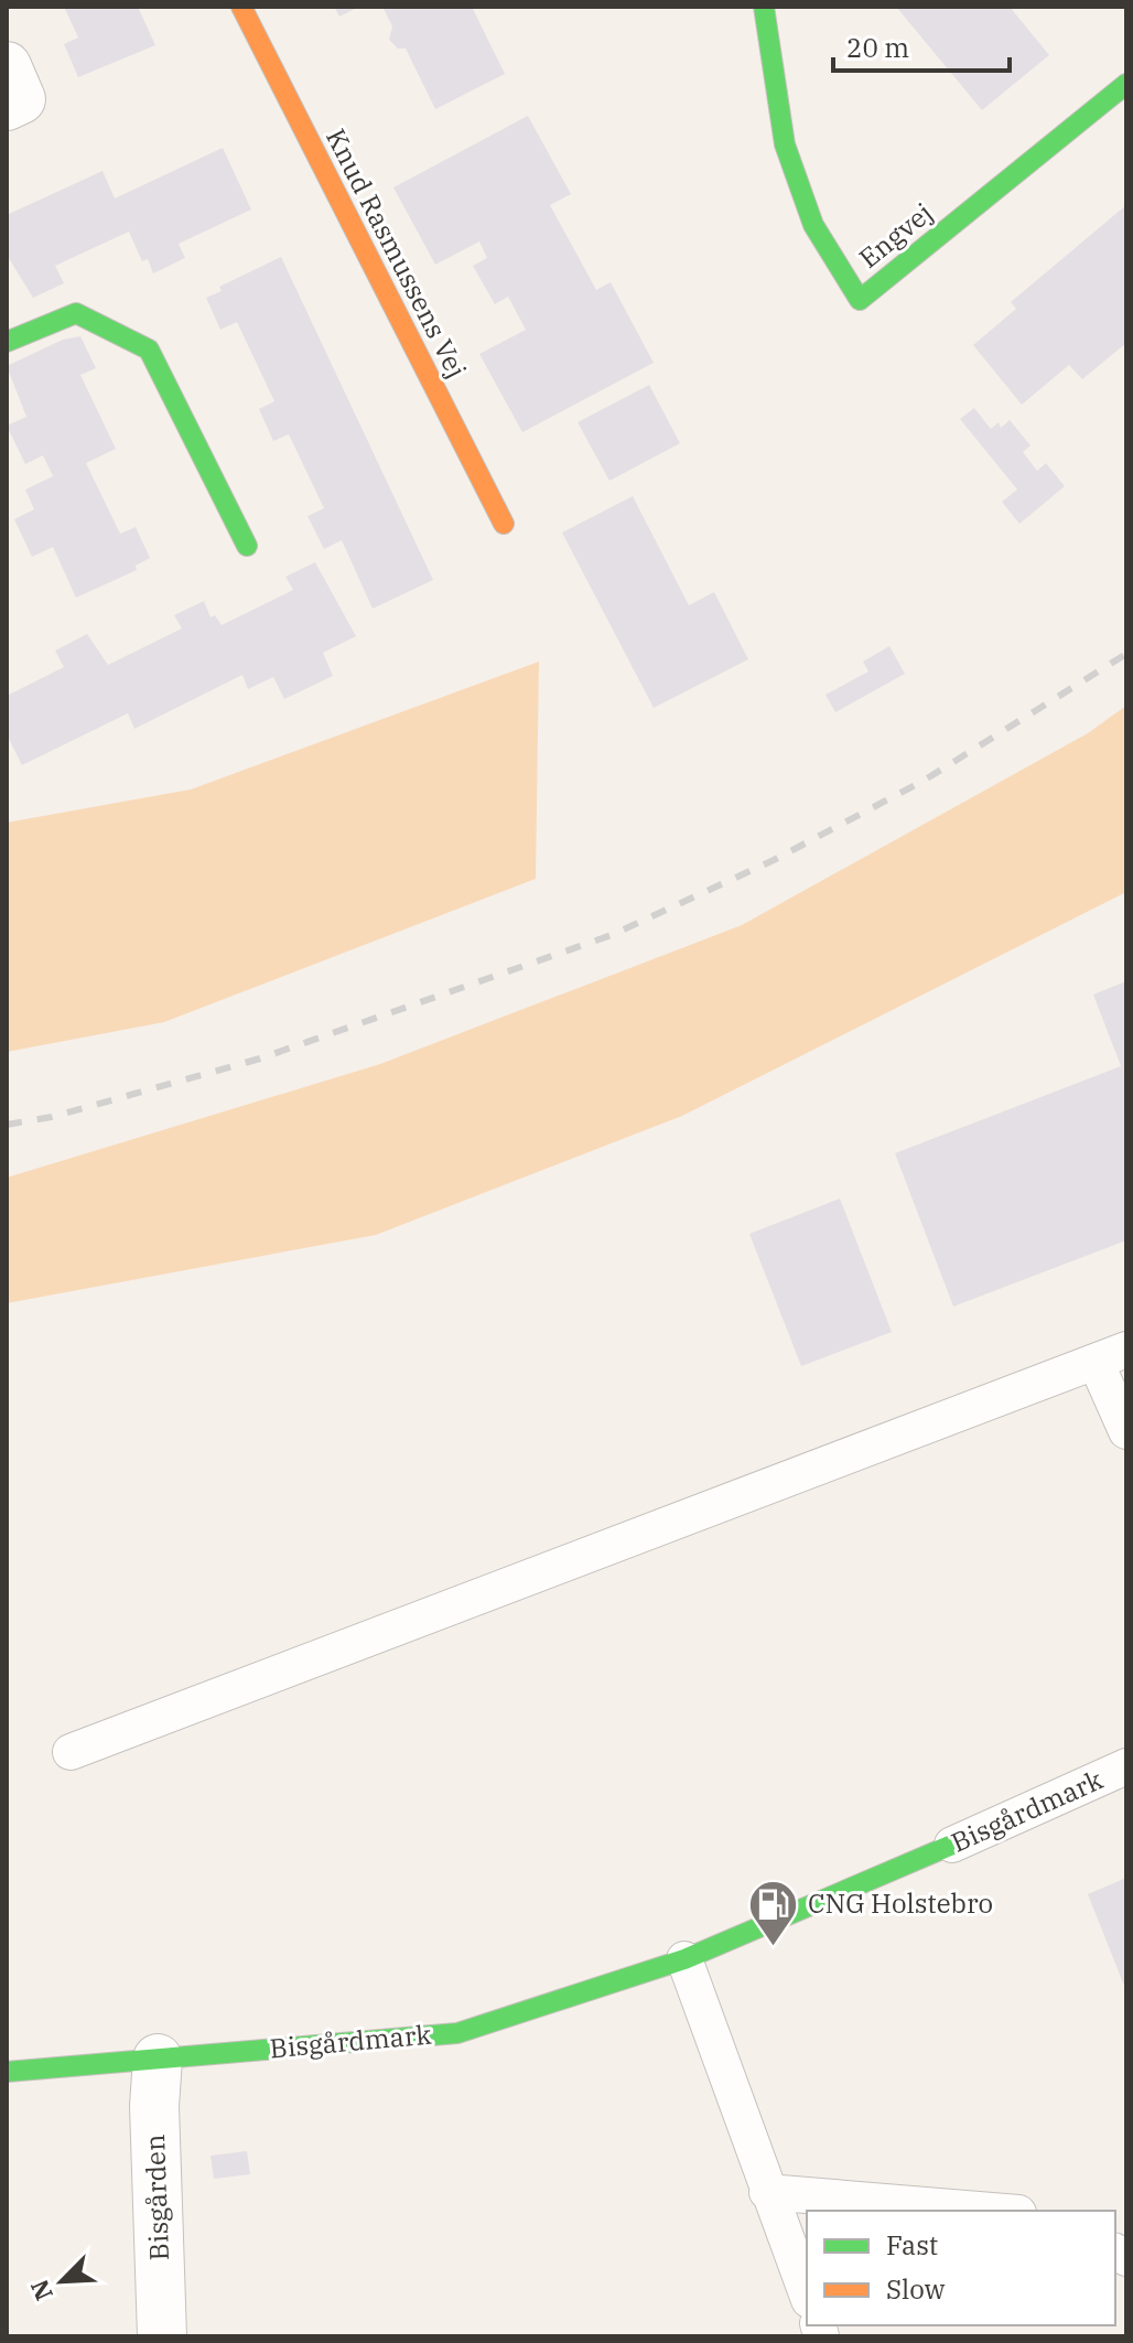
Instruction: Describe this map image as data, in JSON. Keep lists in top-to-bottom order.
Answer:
{
  "streets": {
    "street": [
      "Engvej",
      "Knud Rasmussens Vej",
      "Bisgårdmark",
      "Bisgården"
    ]
  },
  "crossings": [
    ["Bisgårdmark", "Bisgården"]
  ],
  "places": {
    "fuel station": ["CNG Holstebro"]
  },
  "legend": ["Fast", "Slow"],
  "scale_bar": "20 m",
  "north": "bottom left"
}
